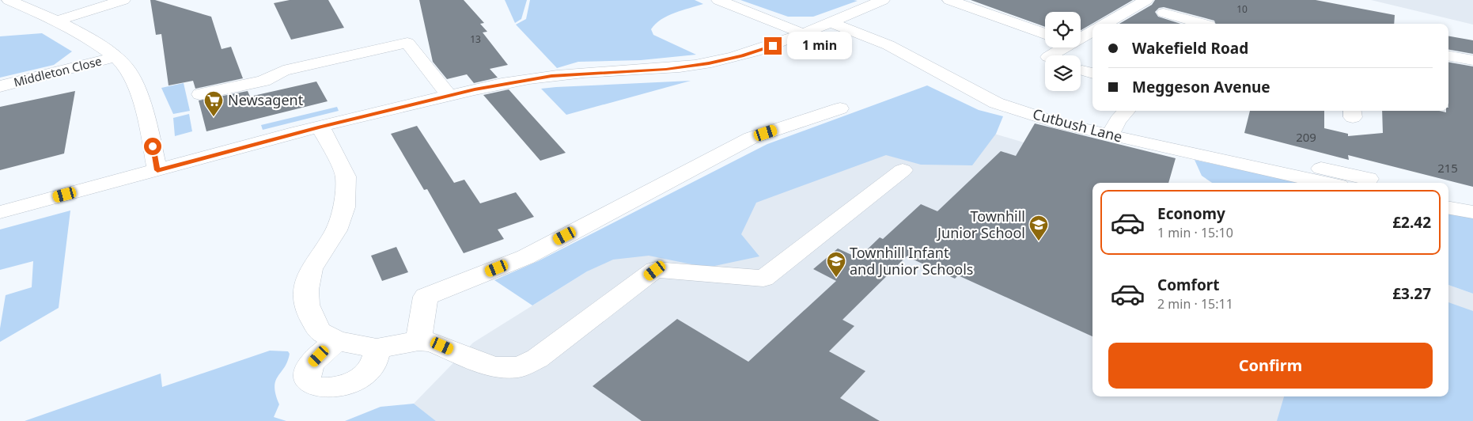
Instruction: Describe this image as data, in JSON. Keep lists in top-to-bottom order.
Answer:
{
  "streets": {
    "street": ["Middleton Close", "Cutbush Lane"]
  },
  "places": {
    "supermarket": ["Newsagent"],
    "school or university": ["Townhill Junior School", "Townhill Infant and Junior Schools"]
  },
  "house_numbers": [
    "10",
    "13",
    "209",
    "215"
  ],
  "page": {
    "banner": ["Wakefield Road", "Meggeson Avenue"],
    "bubble": "1 min",
    "list": [
      {
        "name": "Economy",
        "note": "1 min · 15:10",
        "value": "£2.42"
      },
      {
        "name": "Comfort",
        "note": "2 min · 15:11",
        "value": "£3.27"
      }
    ],
    "buttons": "Confirm"
  }
}
